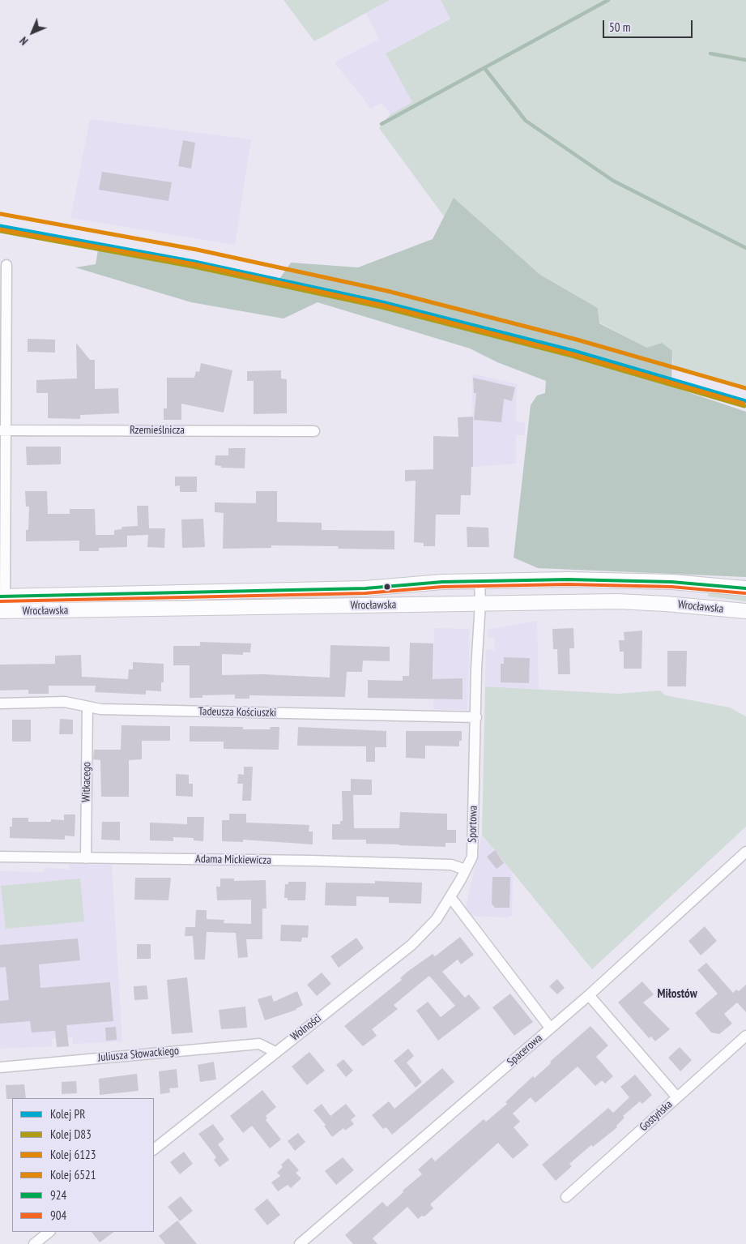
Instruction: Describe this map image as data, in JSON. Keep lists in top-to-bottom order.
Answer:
{
  "streets": {
    "main road": ["Wrocławska"],
    "street": [
      "Rzemieślnicza",
      "Tadeusza Kościuszki",
      "Witkacego",
      "Sportowa",
      "Adama Mickiewicza",
      "Wolności",
      "Spacerowa",
      "Juliusza Słowackiego",
      "Gostyńska"
    ]
  },
  "crossings": [
    ["Wrocławska", "Sportowa"],
    ["Tadeusza Kościuszki", "Witkacego"],
    ["Tadeusza Kościuszki", "Sportowa"],
    ["Witkacego", "Adama Mickiewicza"],
    ["Sportowa", "Adama Mickiewicza"],
    ["Sportowa", "Wolności"],
    ["Wolności", "Juliusza Słowackiego"]
  ],
  "districts": ["Miłostów"],
  "lines": [
    "rail line 6123",
    "rail line PR",
    "rail line 6521",
    "rail line D83",
    "transit line 924",
    "transit line 904"
  ],
  "legend": [
    "Kolej PR",
    "Kolej D83",
    "Kolej 6123",
    "Kolej 6521",
    "924",
    "904"
  ],
  "scale_bar": "50 m",
  "north": "bottom left"
}
